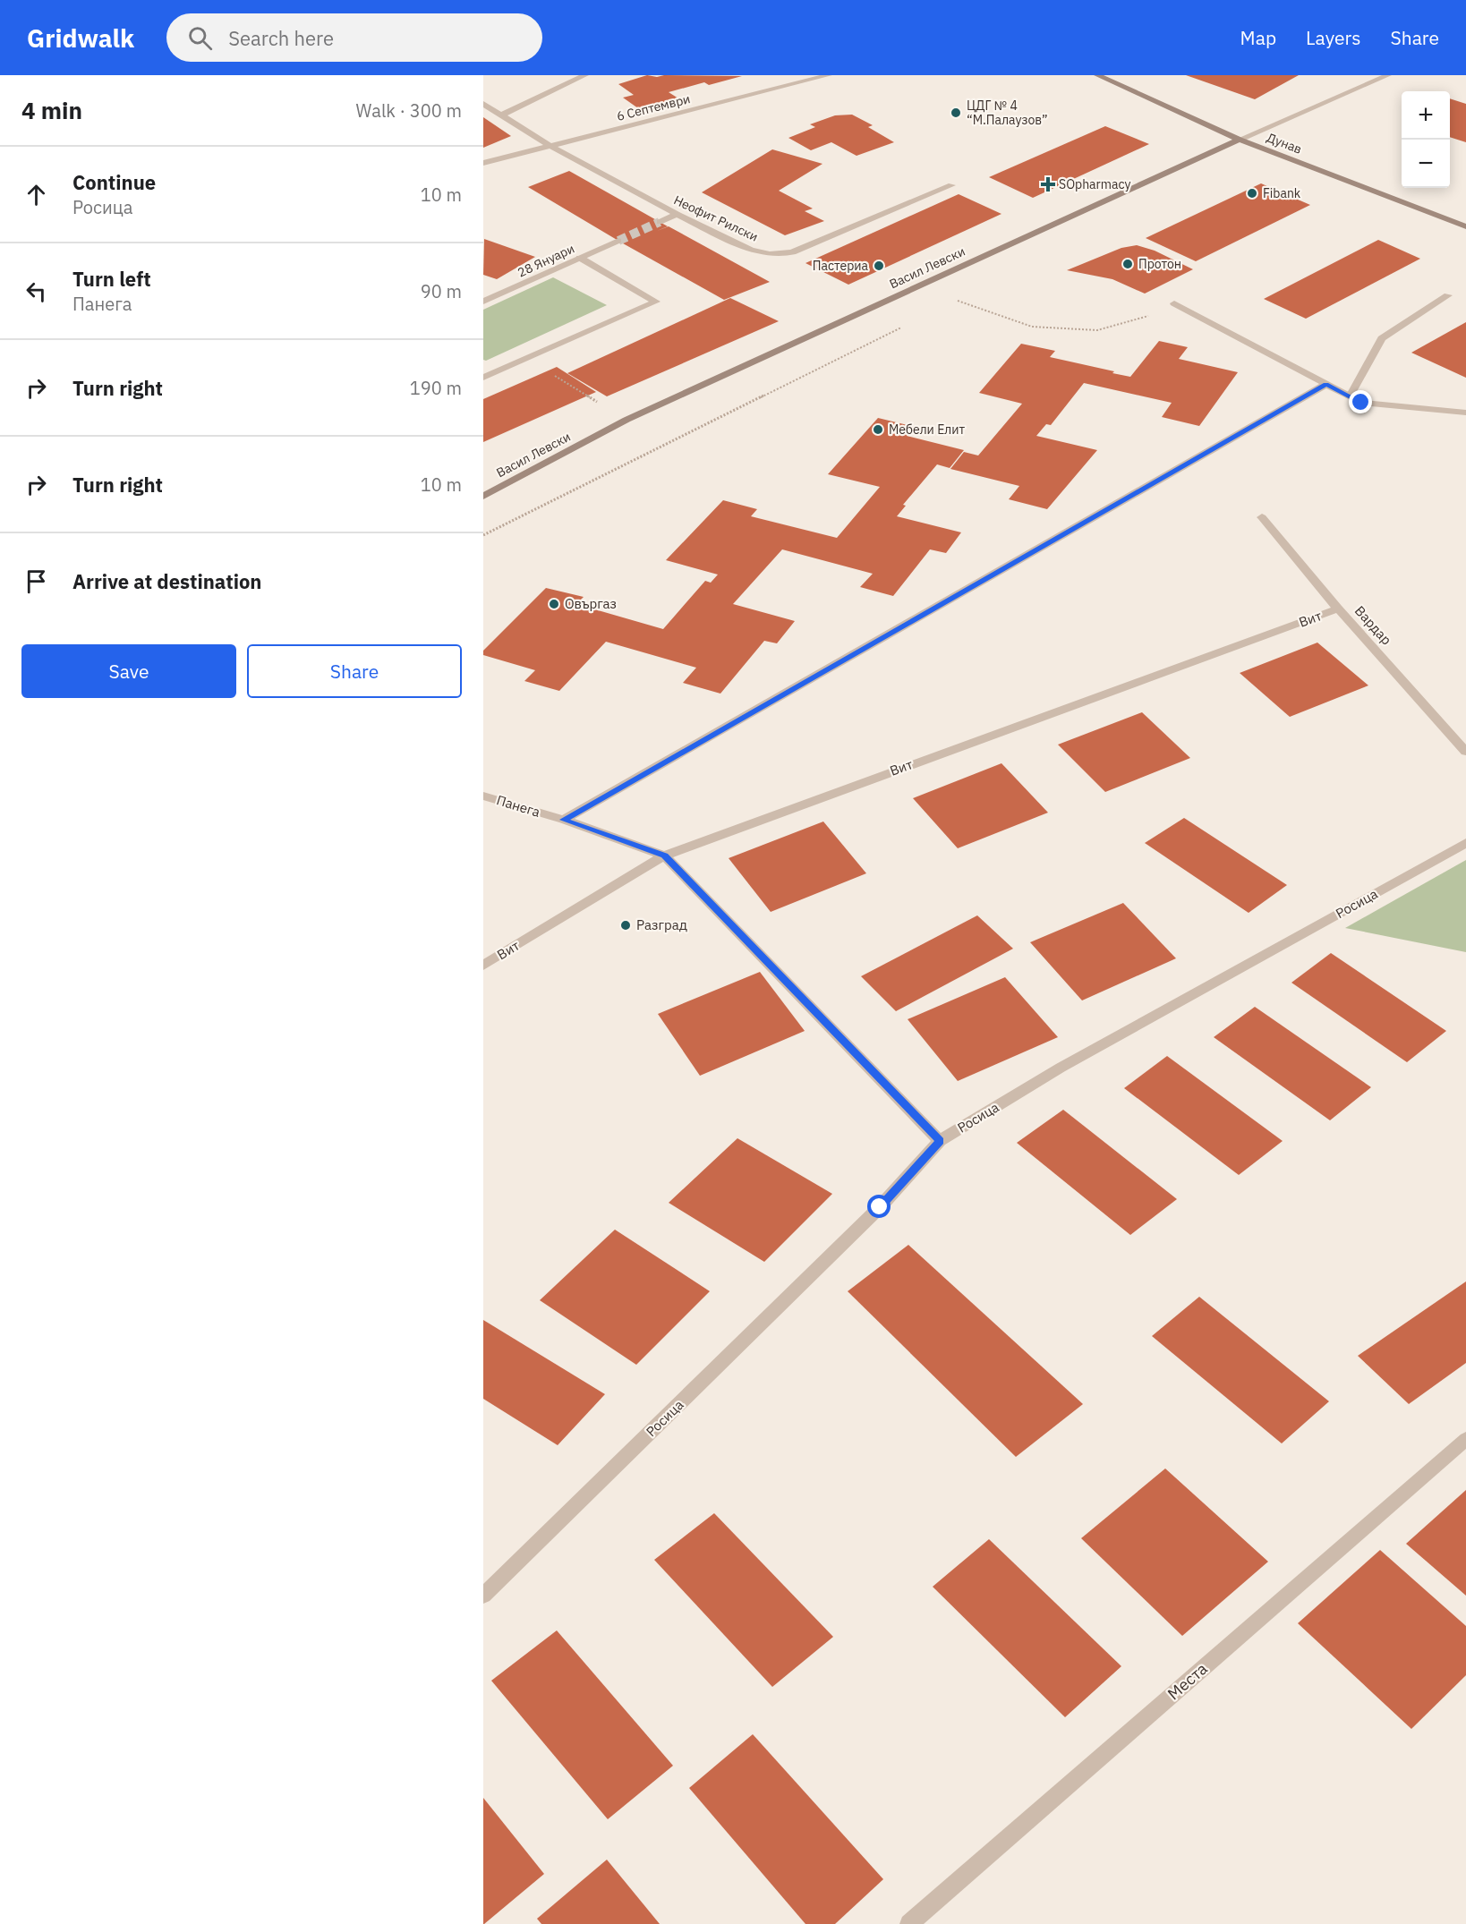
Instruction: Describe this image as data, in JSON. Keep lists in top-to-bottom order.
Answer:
{
  "streets": {
    "street": [
      "6 Септември",
      "Дунав",
      "Неофит Рилски",
      "28 Януари",
      "Васил Левски",
      "Вит",
      "Вардар",
      "Панега",
      "Росица",
      "Места"
    ]
  },
  "crossings": [
    ["6 Септември", "Неофит Рилски"],
    ["Дунав", "Васил Левски"],
    ["Вит", "Вардар"],
    ["Вит", "Панега"],
    ["Панега", "Росица"]
  ],
  "places": {
    "other": [
      "ЦДГ № 4 “М.Палаузов”",
      "Fibank",
      "Протон",
      "Пастериа",
      "Мебели Елит",
      "Овъргаз",
      "Разград"
    ],
    "health": ["SOpharmacy"]
  },
  "page": {
    "header": "Gridwalk",
    "search": "Search here",
    "nav": ["Map", "Layers", "Share"],
    "heading": ["4 min", "Walk · 300 m"],
    "map_buttons": ["+", "−"],
    "list": [
      ["Continue", "Росица", "10 m"],
      ["Turn left", "Панега", "90 m"],
      ["Turn right", "190 m"],
      ["Turn right", "10 m"],
      "Arrive at destination"
    ],
    "buttons": ["Save", "Share"]
  }
}
